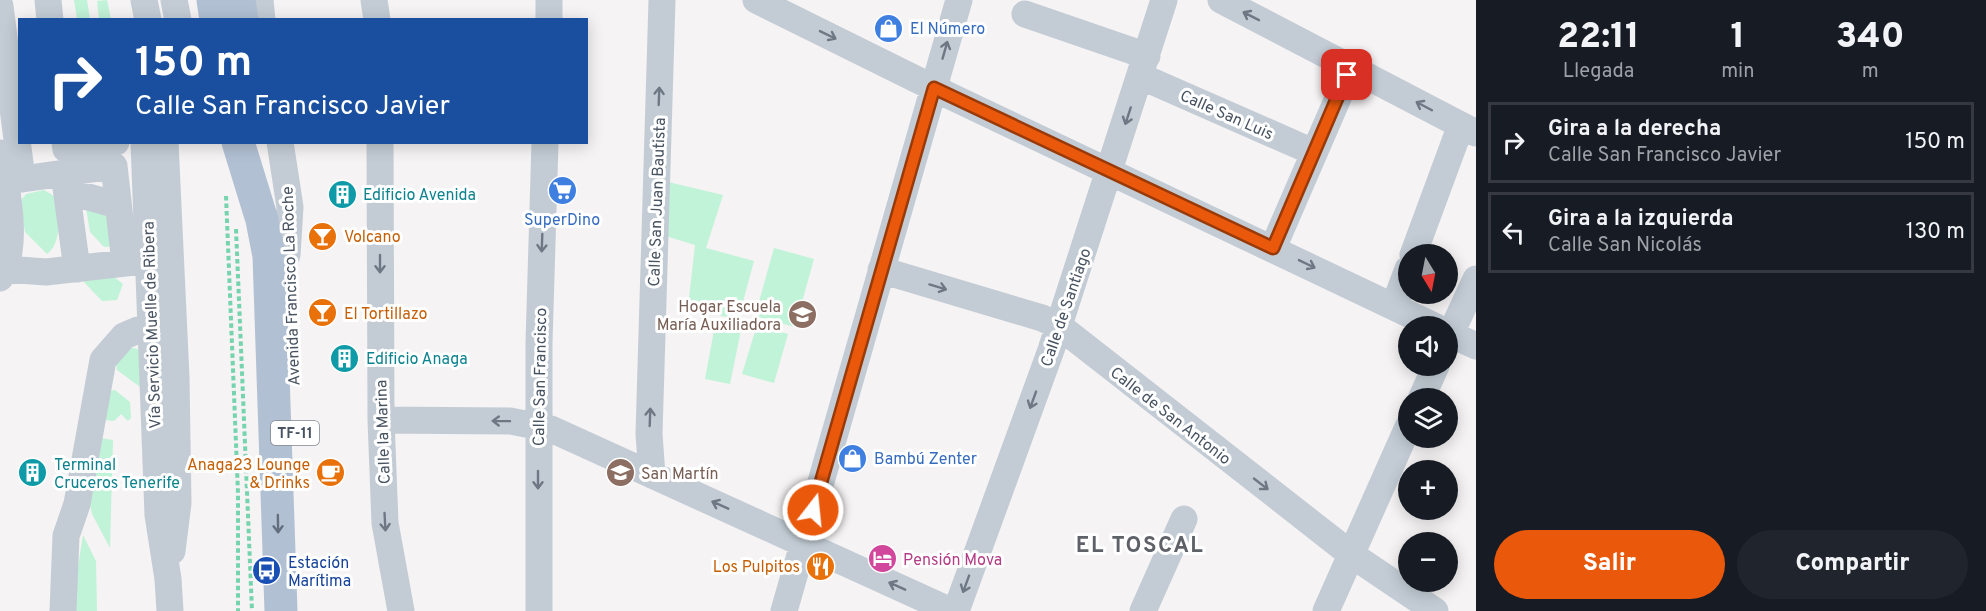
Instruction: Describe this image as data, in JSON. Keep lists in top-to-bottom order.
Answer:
{
  "streets": {
    "main road": ["Avenida Francisco La Roche", "TF-11"],
    "street": [
      "Calle San Luis",
      "Calle San Juan Bautista",
      "Calle de Santiago",
      "Vía Servicio Muelle de Ribera",
      "Calle San Francisco",
      "Calle de San Antonio",
      "Calle la Marina"
    ]
  },
  "crossings": [
    ["Calle San Luis", "Calle de Santiago"],
    ["Avenida Francisco La Roche", "TF-11"],
    ["Calle de Santiago", "Calle de San Antonio"]
  ],
  "one_way": ["Avenida Francisco La Roche", "Calle San Francisco", "Calle la Marina"],
  "districts": ["EL TOSCAL"],
  "places": {
    "shop": ["El Número", "Bambú Zenter"],
    "supermarket": ["SuperDino"],
    "building": ["Edificio Avenida", "Edificio Anaga", "Terminal Cruceros Tenerife"],
    "bar": ["Volcano", "El Tortillazo"],
    "school or university": ["Hogar Escuela María Auxiliadora", "San Martín"],
    "cafe": ["Anaga23 Lounge & Drinks"],
    "hotel": ["Pensión Mova"],
    "restaurant": ["Los Pulpitos"],
    "bus stop": ["Estación Marítima"]
  },
  "north": "bottom",
  "page": {
    "eta": [
      "22:11",
      "Llegada",
      "1",
      "min",
      "340",
      "m"
    ],
    "turn": ["150 m", "Calle San Francisco Javier"],
    "list": [
      {
        "name": "Gira a la derecha",
        "note": "Calle San Francisco Javier",
        "value": "150 m"
      },
      {
        "name": "Gira a la izquierda",
        "note": "Calle San Nicolás",
        "value": "130 m"
      }
    ],
    "map_buttons": ["+", "−"],
    "buttons": ["Salir", "Compartir"]
  }
}
